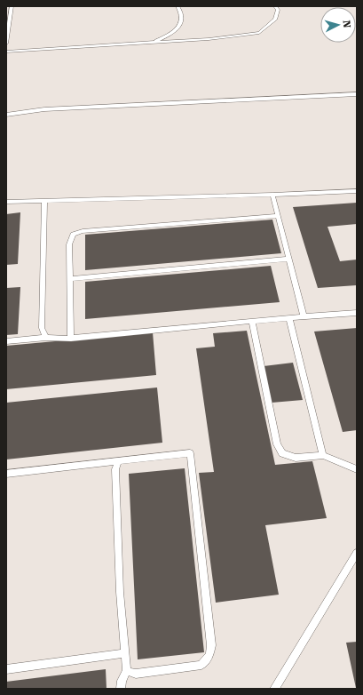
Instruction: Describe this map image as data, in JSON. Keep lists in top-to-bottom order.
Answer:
{
  "north": "right"
}
